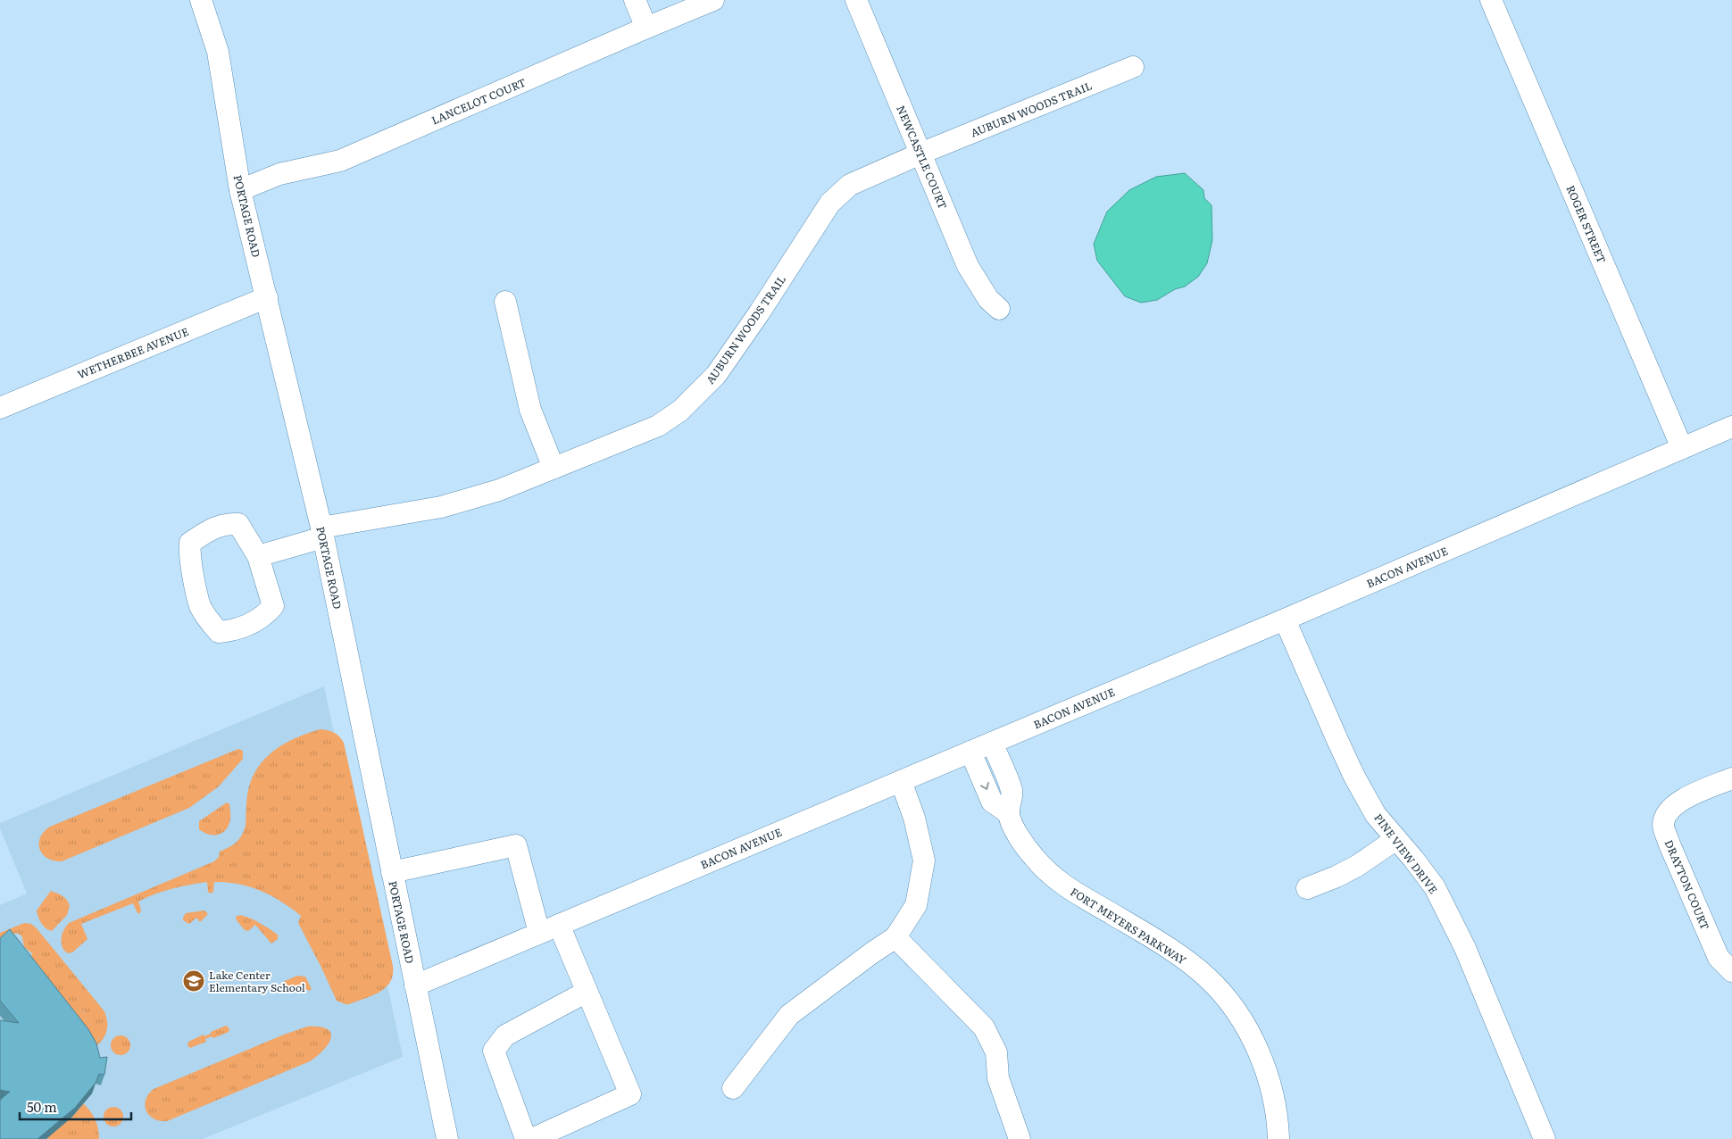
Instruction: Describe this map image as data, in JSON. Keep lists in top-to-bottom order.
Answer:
{
  "streets": {
    "street": [
      "LANCELOT COURT",
      "AUBURN WOODS TRAIL",
      "NEWCASTLE COURT",
      "PORTAGE ROAD",
      "ROGER STREET",
      "WETHERBEE AVENUE",
      "BACON AVENUE",
      "PINE VIEW DRIVE",
      "DRAYTON COURT",
      "FORT MEYERS PARKWAY"
    ]
  },
  "crossings": [
    ["LANCELOT COURT", "PORTAGE ROAD"],
    ["AUBURN WOODS TRAIL", "NEWCASTLE COURT"],
    ["AUBURN WOODS TRAIL", "PORTAGE ROAD"],
    ["PORTAGE ROAD", "WETHERBEE AVENUE"],
    ["PORTAGE ROAD", "BACON AVENUE"],
    ["ROGER STREET", "BACON AVENUE"],
    ["BACON AVENUE", "PINE VIEW DRIVE"],
    ["BACON AVENUE", "FORT MEYERS PARKWAY"]
  ],
  "places": {
    "school or university": ["Lake Center Elementary School"]
  },
  "scale_bar": "50 m"
}
